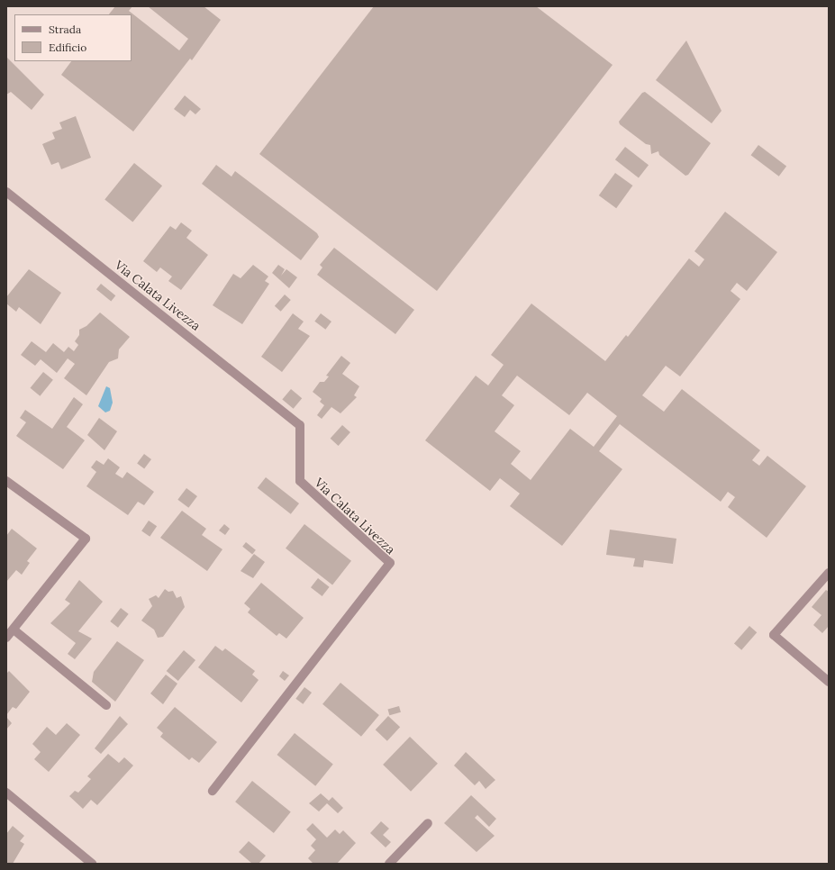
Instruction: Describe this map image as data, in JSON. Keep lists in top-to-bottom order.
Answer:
{
  "streets": {
    "street": ["Via Calata Livezza"]
  },
  "legend": ["Strada", "Edificio"]
}
